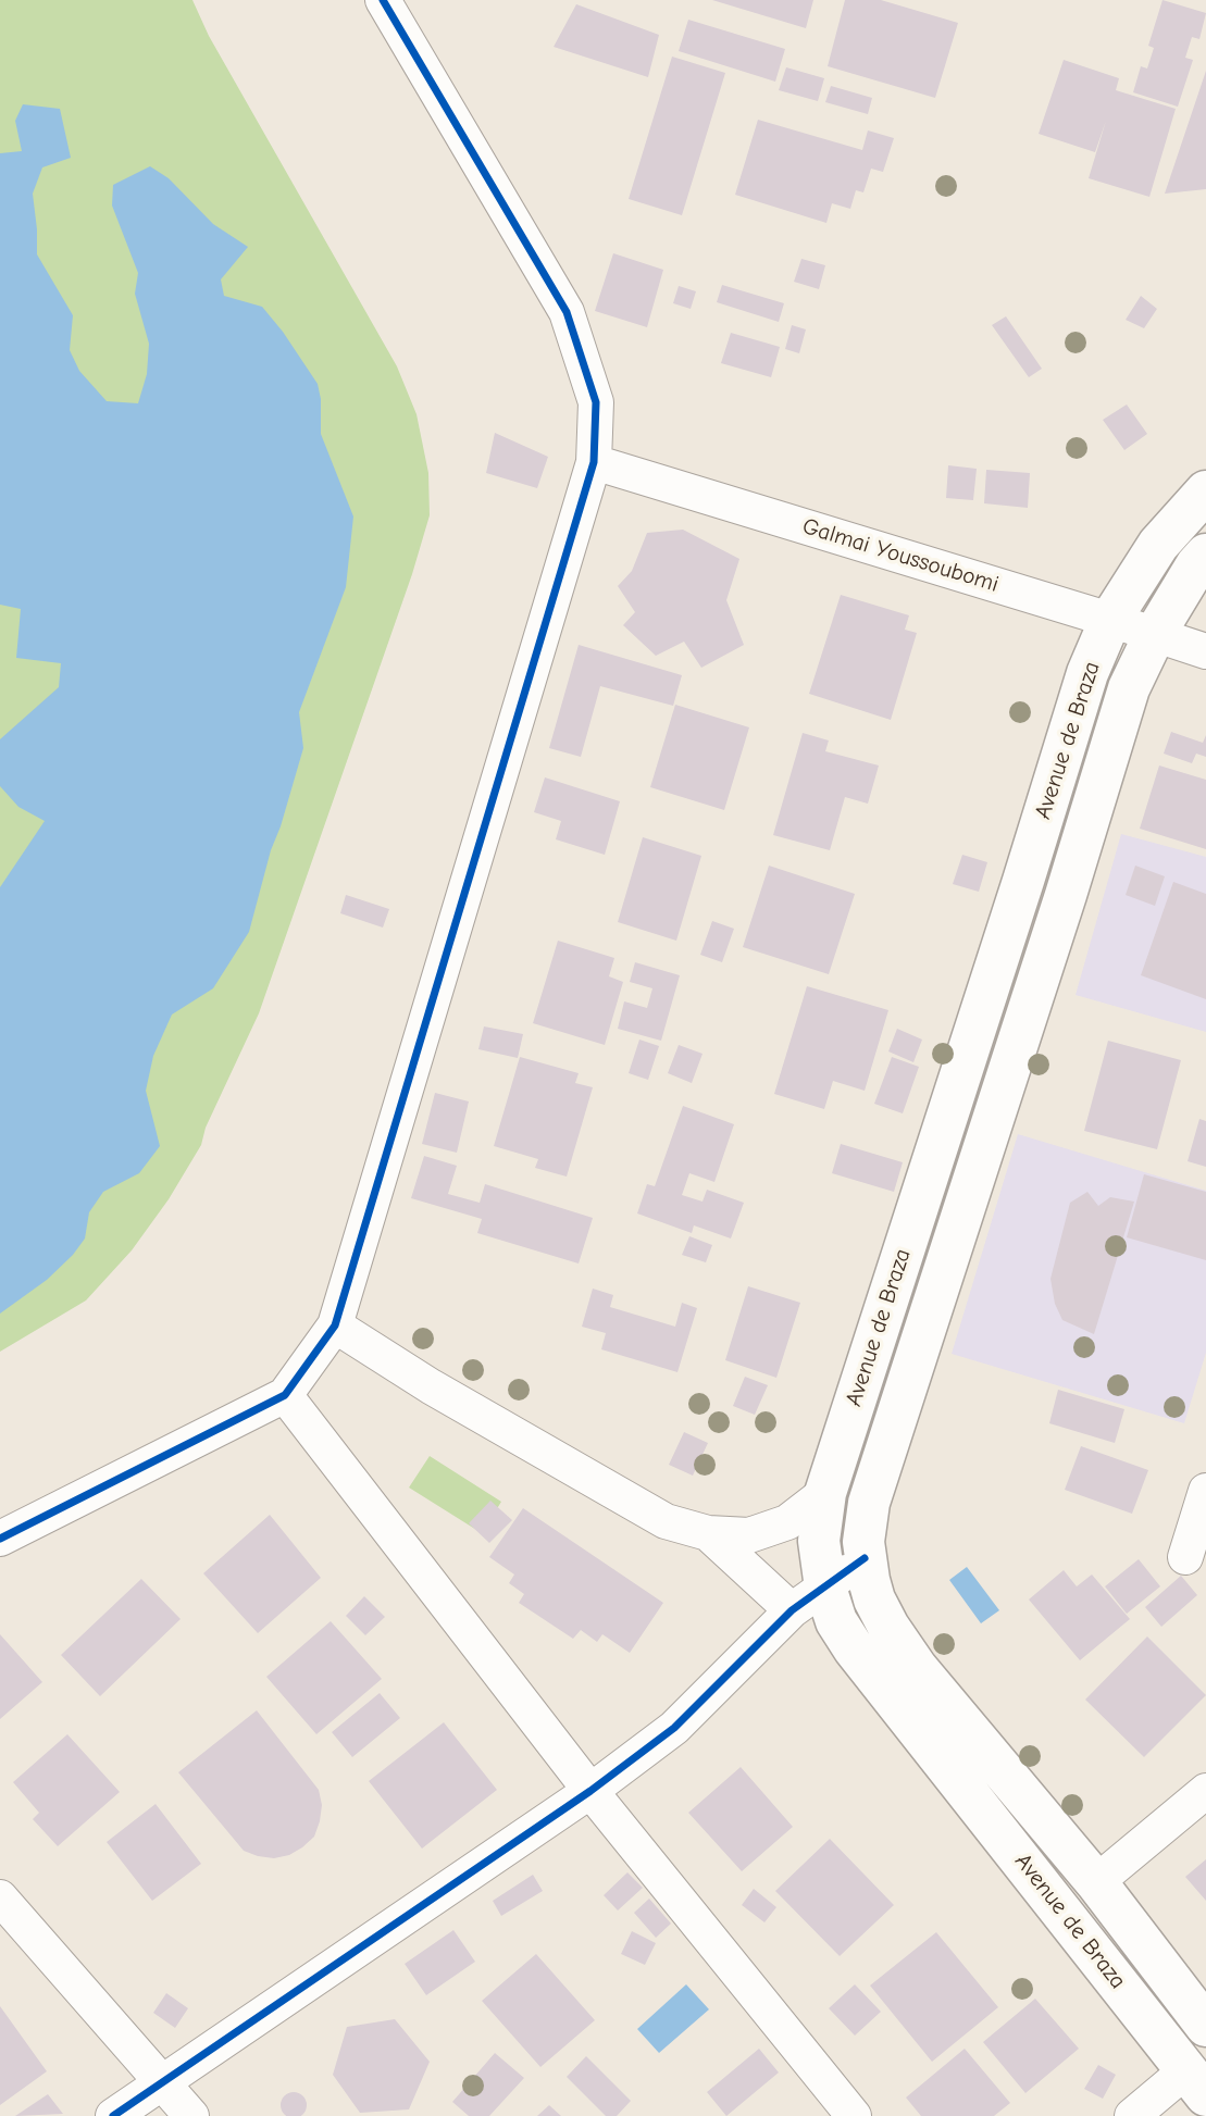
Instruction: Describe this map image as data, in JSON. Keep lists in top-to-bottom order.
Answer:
{
  "streets": {
    "main road": ["Avenue de Braza"],
    "street": ["Galmai Youssoubomi"]
  },
  "crossings": [
    ["Galmai Youssoubomi", "Avenue de Braza"]
  ]
}
